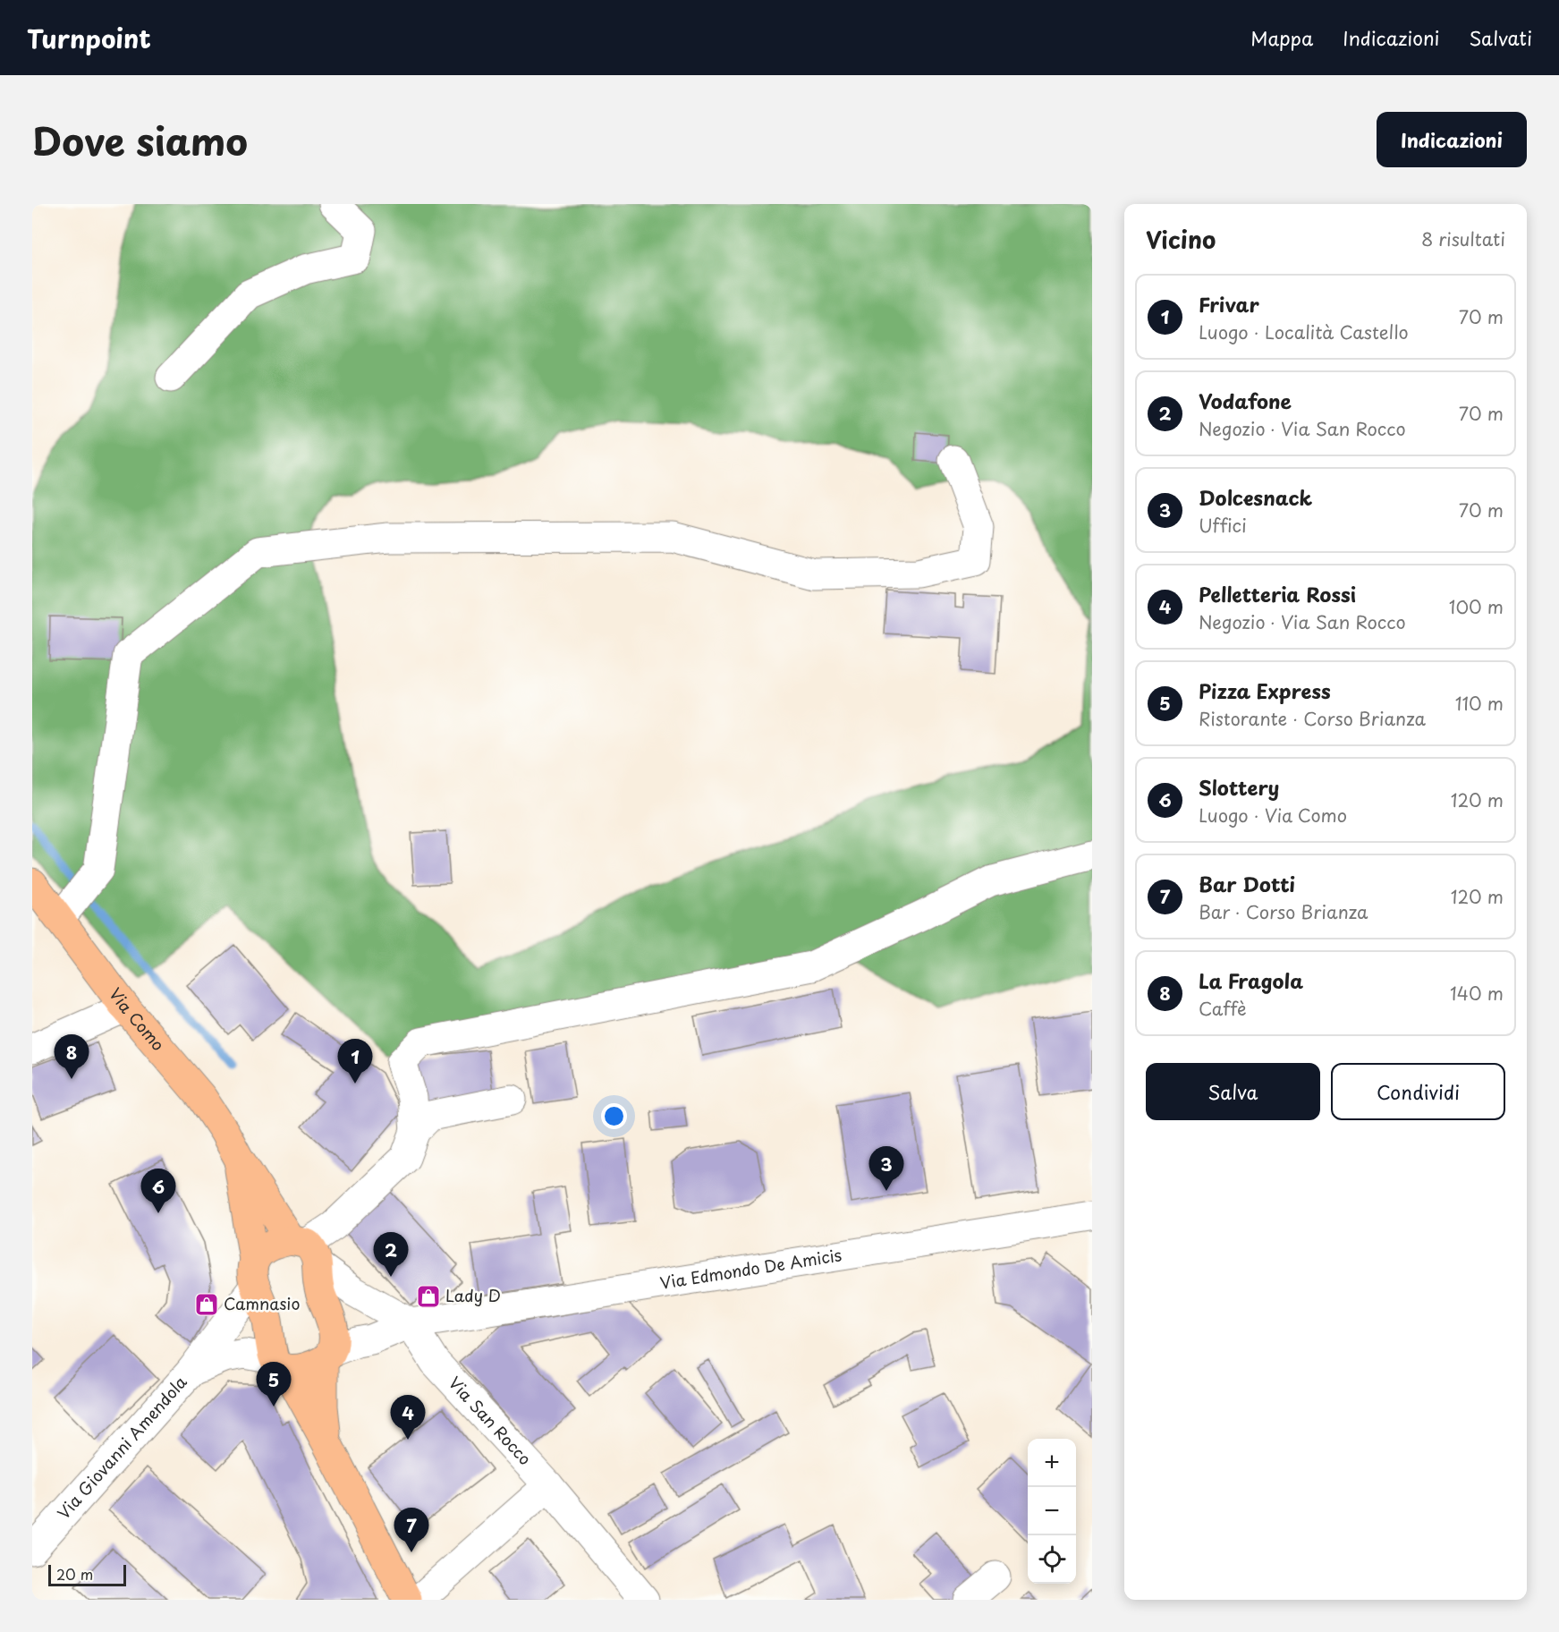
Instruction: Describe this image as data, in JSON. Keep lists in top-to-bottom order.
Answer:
{
  "streets": {
    "main road": ["Via Como"],
    "street": ["Via Edmondo De Amicis", "Via San Rocco", "Via Giovanni Amendola"]
  },
  "crossings": [
    ["Via Como", "Via San Rocco"],
    ["Via Como", "Via Giovanni Amendola"],
    ["Via Edmondo De Amicis", "Via San Rocco"]
  ],
  "places": {
    "shop": ["Lady D", "Camnasio"]
  },
  "scale_bar": "20 m",
  "page": {
    "header": "Turnpoint",
    "nav": ["Mappa", "Indicazioni", "Salvati"],
    "title": "Dove siamo",
    "buttons": [
      "Indicazioni",
      ["Salva", "Condividi"]
    ],
    "heading": ["Vicino", "8 risultati"],
    "list": [
      {
        "mark": "1",
        "name": "Frivar",
        "note": "Luogo · Località Castello",
        "value": "70 m"
      },
      {
        "mark": "2",
        "name": "Vodafone",
        "note": "Negozio · Via San Rocco",
        "value": "70 m"
      },
      {
        "mark": "3",
        "name": "Dolcesnack",
        "note": "Uffici",
        "value": "70 m"
      },
      {
        "mark": "4",
        "name": "Pelletteria Rossi",
        "note": "Negozio · Via San Rocco",
        "value": "100 m"
      },
      {
        "mark": "5",
        "name": "Pizza Express",
        "note": "Ristorante · Corso Brianza",
        "value": "110 m"
      },
      {
        "mark": "6",
        "name": "Slottery",
        "note": "Luogo · Via Como",
        "value": "120 m"
      },
      {
        "mark": "7",
        "name": "Bar Dotti",
        "note": "Bar · Corso Brianza",
        "value": "120 m"
      },
      {
        "mark": "8",
        "name": "La Fragola",
        "note": "Caffè",
        "value": "140 m"
      }
    ],
    "pins": [
      "8",
      "1",
      "3",
      "6",
      "2",
      "5",
      "4",
      "7"
    ],
    "map_buttons": ["+", "−"],
    "scale": "20 m"
  }
}
